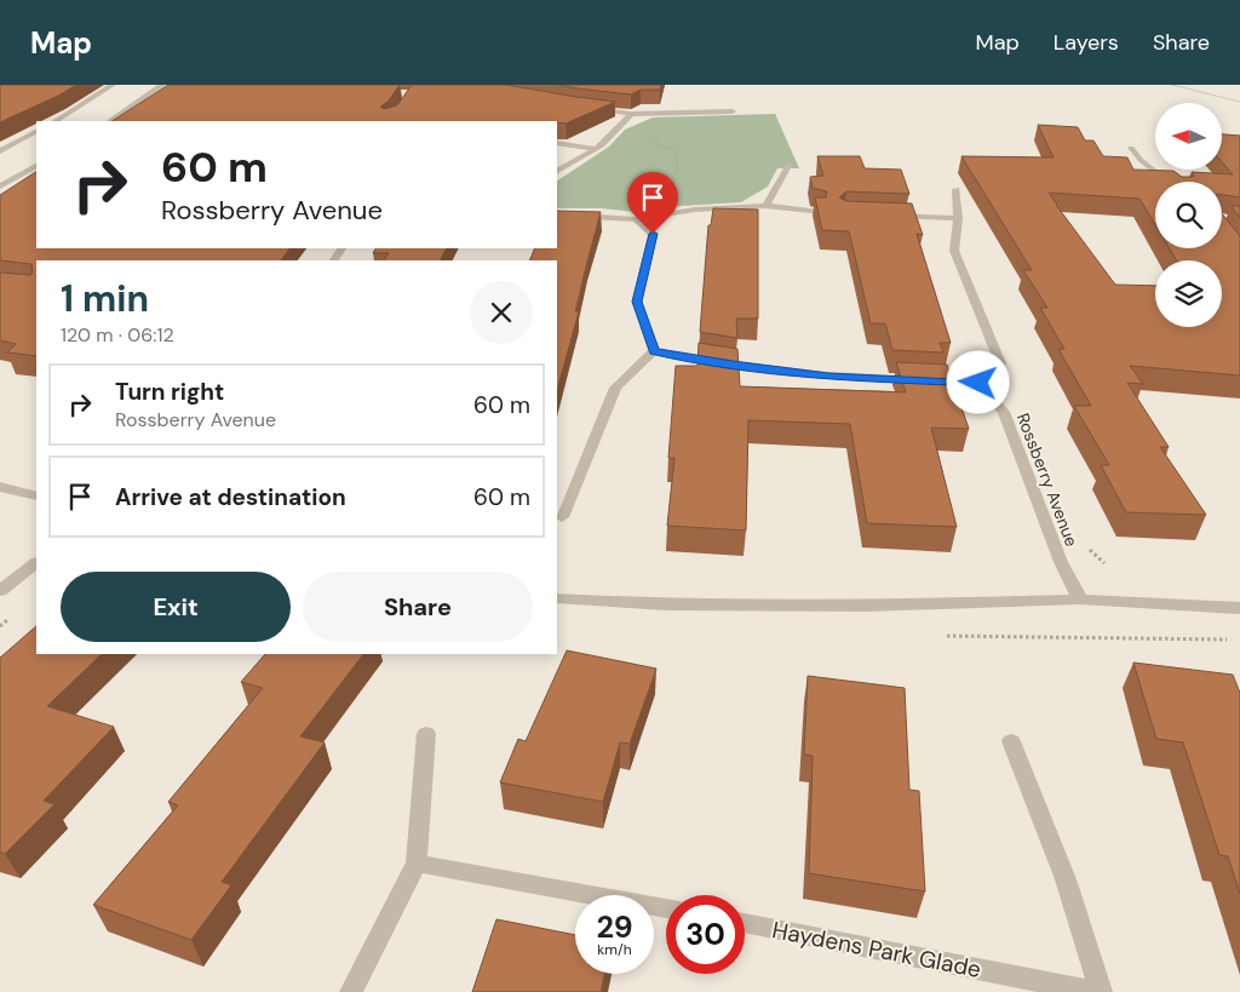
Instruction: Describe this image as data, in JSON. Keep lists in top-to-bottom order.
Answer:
{
  "streets": {
    "street": ["Rossberry Avenue", "Haydens Park Glade"]
  },
  "north": "left",
  "page": {
    "header": "Map",
    "nav": ["Map", "Layers", "Share"],
    "turn": ["60 m", "Rossberry Avenue"],
    "heading": ["1 min", "120 m · 06:12"],
    "list": [
      {
        "name": "Turn right",
        "note": "Rossberry Avenue",
        "value": "60 m"
      },
      {
        "name": "Arrive at destination",
        "value": "60 m"
      }
    ],
    "buttons": ["Exit", "Share"],
    "speed": "29 km/h",
    "limit": "30"
  }
}
